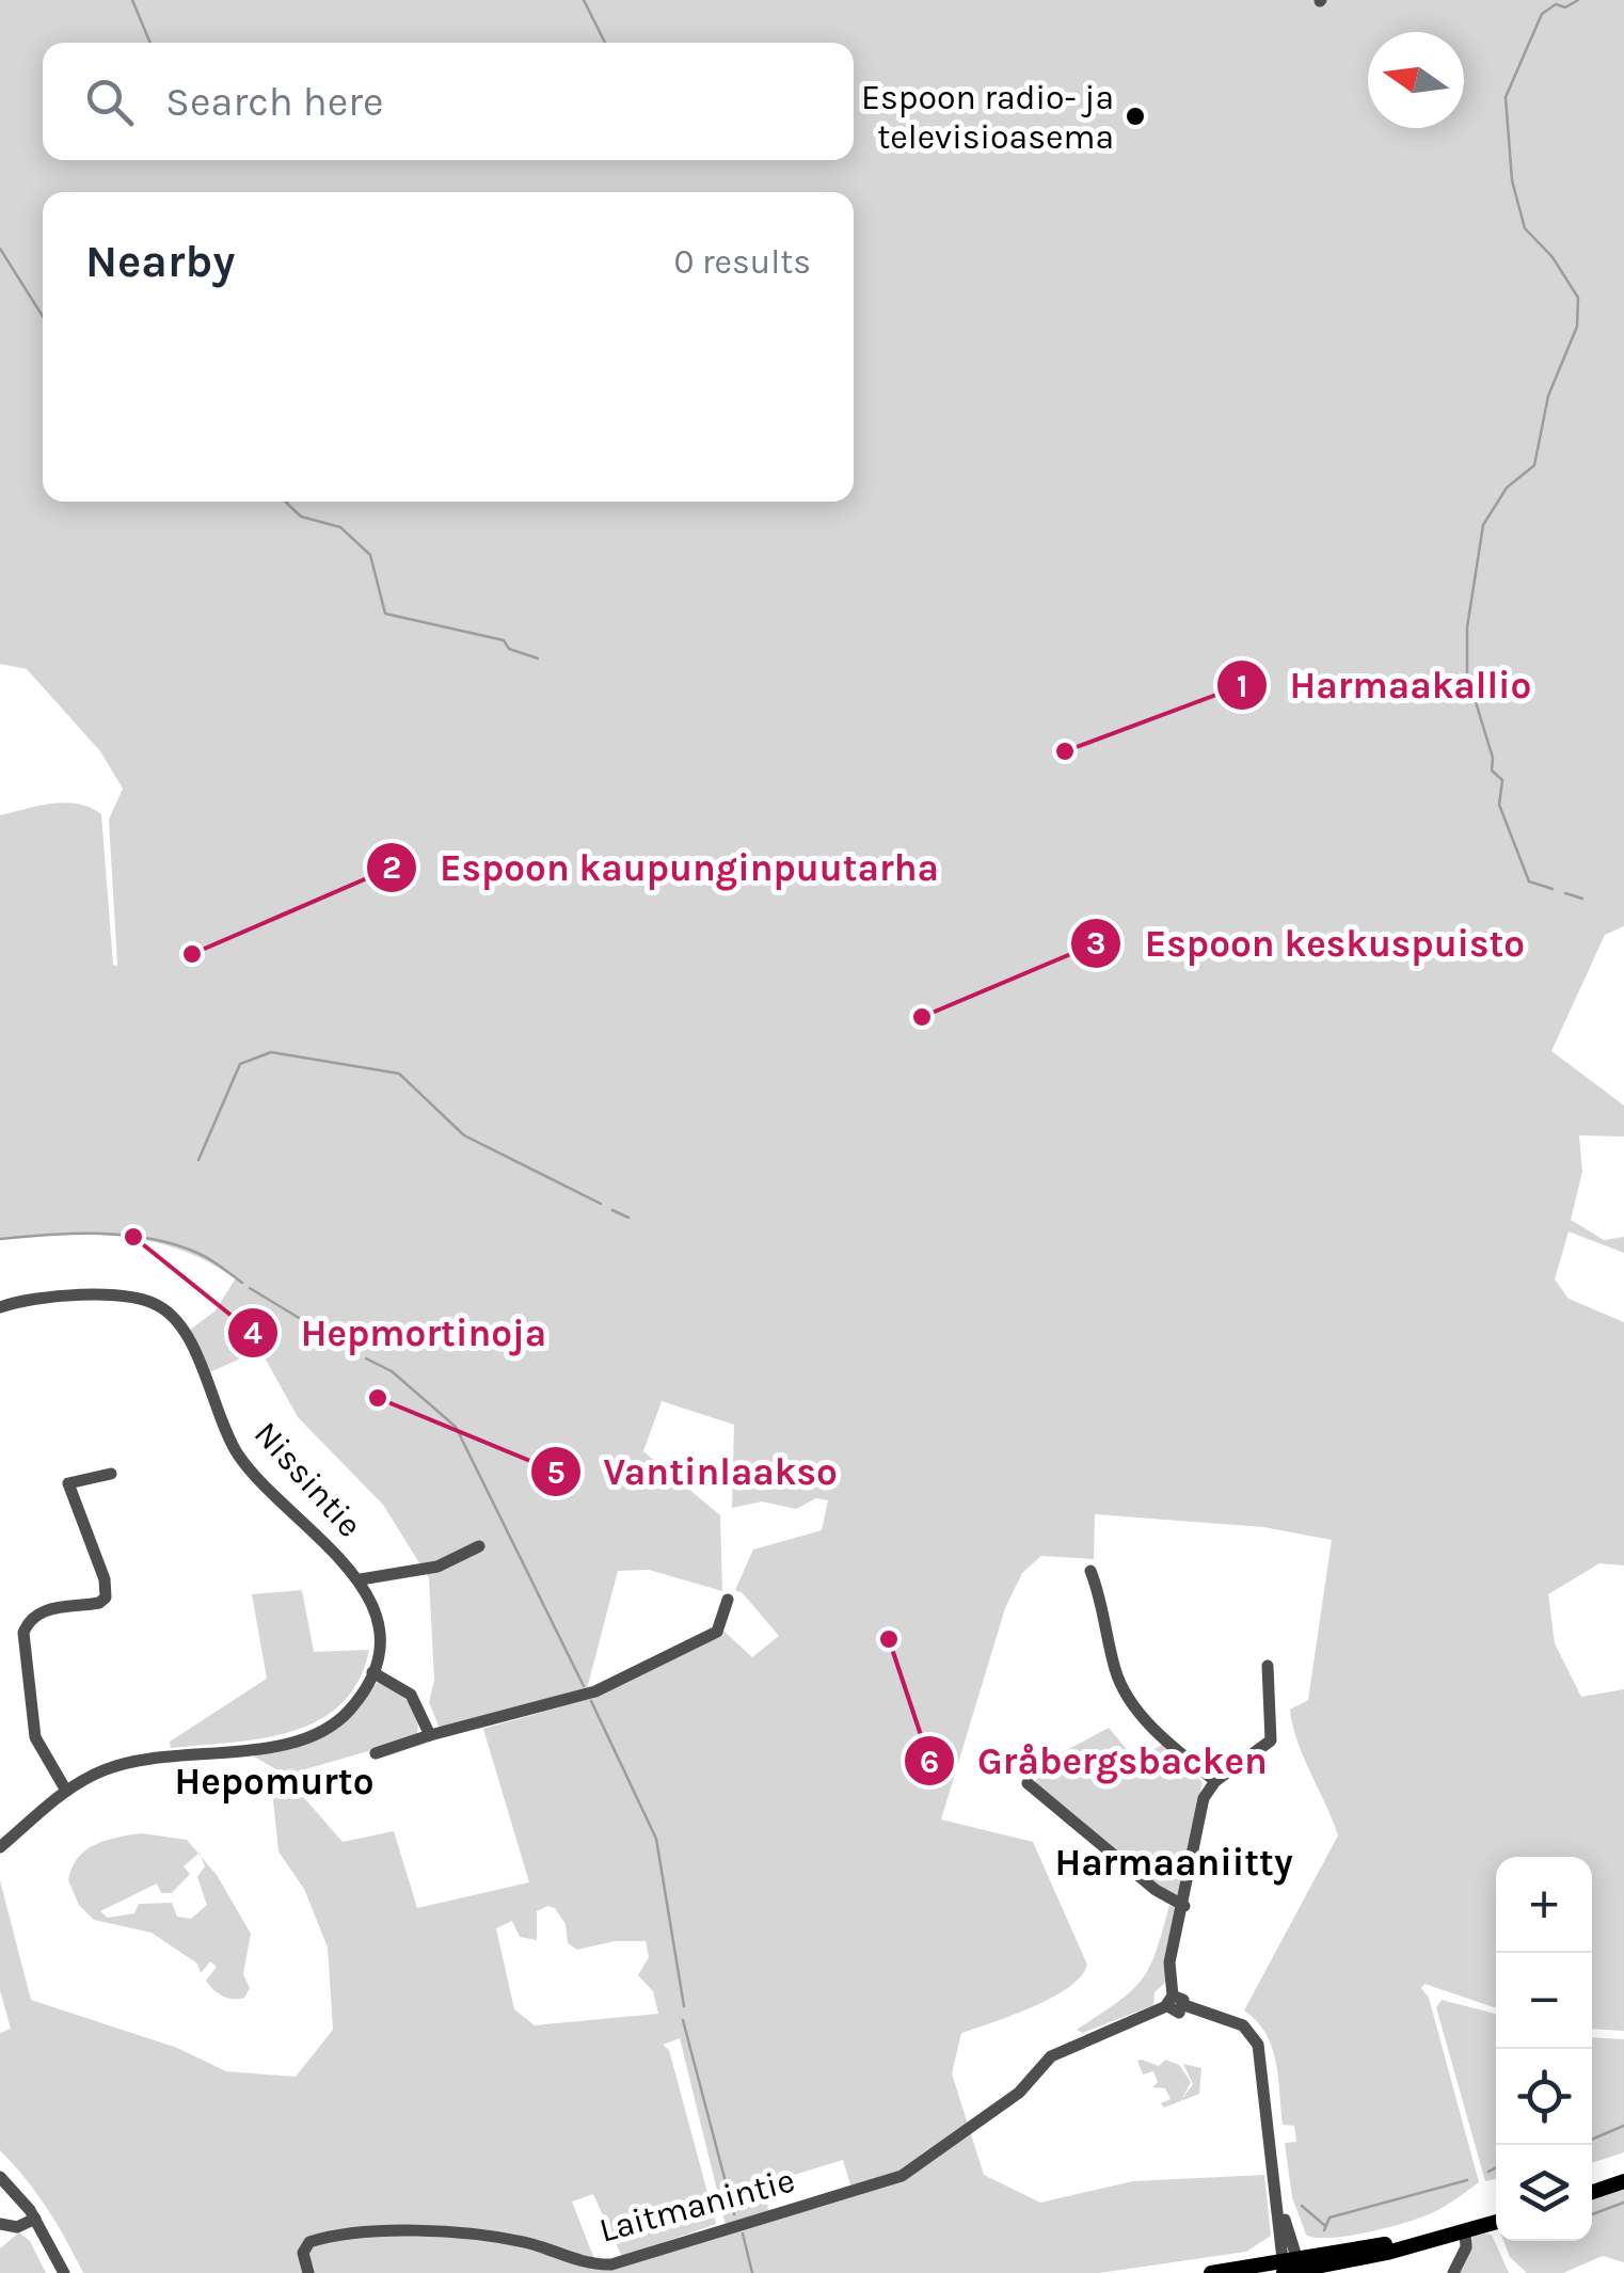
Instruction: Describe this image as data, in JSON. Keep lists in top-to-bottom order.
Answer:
{
  "streets": {
    "street": ["Nissintie", "Laitmanintie"]
  },
  "districts": ["Hepomurto", "Harmaaniitty"],
  "places": [
    "Espoon radio- ja televisioasema",
    "Harmaakallio",
    "Espoon kaupunginpuutarha",
    "Espoon keskuspuisto",
    "Hepmortinoja",
    "Vantinlaakso",
    "Gråbergsbacken"
  ],
  "north": "left",
  "page": {
    "search": "Search here",
    "heading": ["Nearby", "0 results"],
    "map_buttons": ["+", "−"]
  }
}
